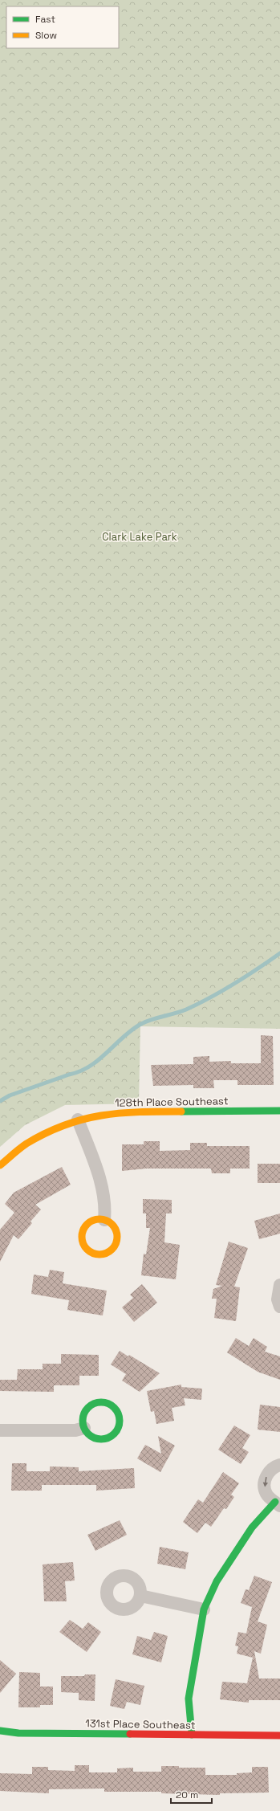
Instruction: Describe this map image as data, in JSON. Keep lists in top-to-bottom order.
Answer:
{
  "streets": {
    "street": ["128th Place Southeast", "131st Place Southeast"]
  },
  "parks": ["Clark Lake Park"],
  "legend": ["Fast", "Slow"],
  "scale_bar": "20 m"
}
